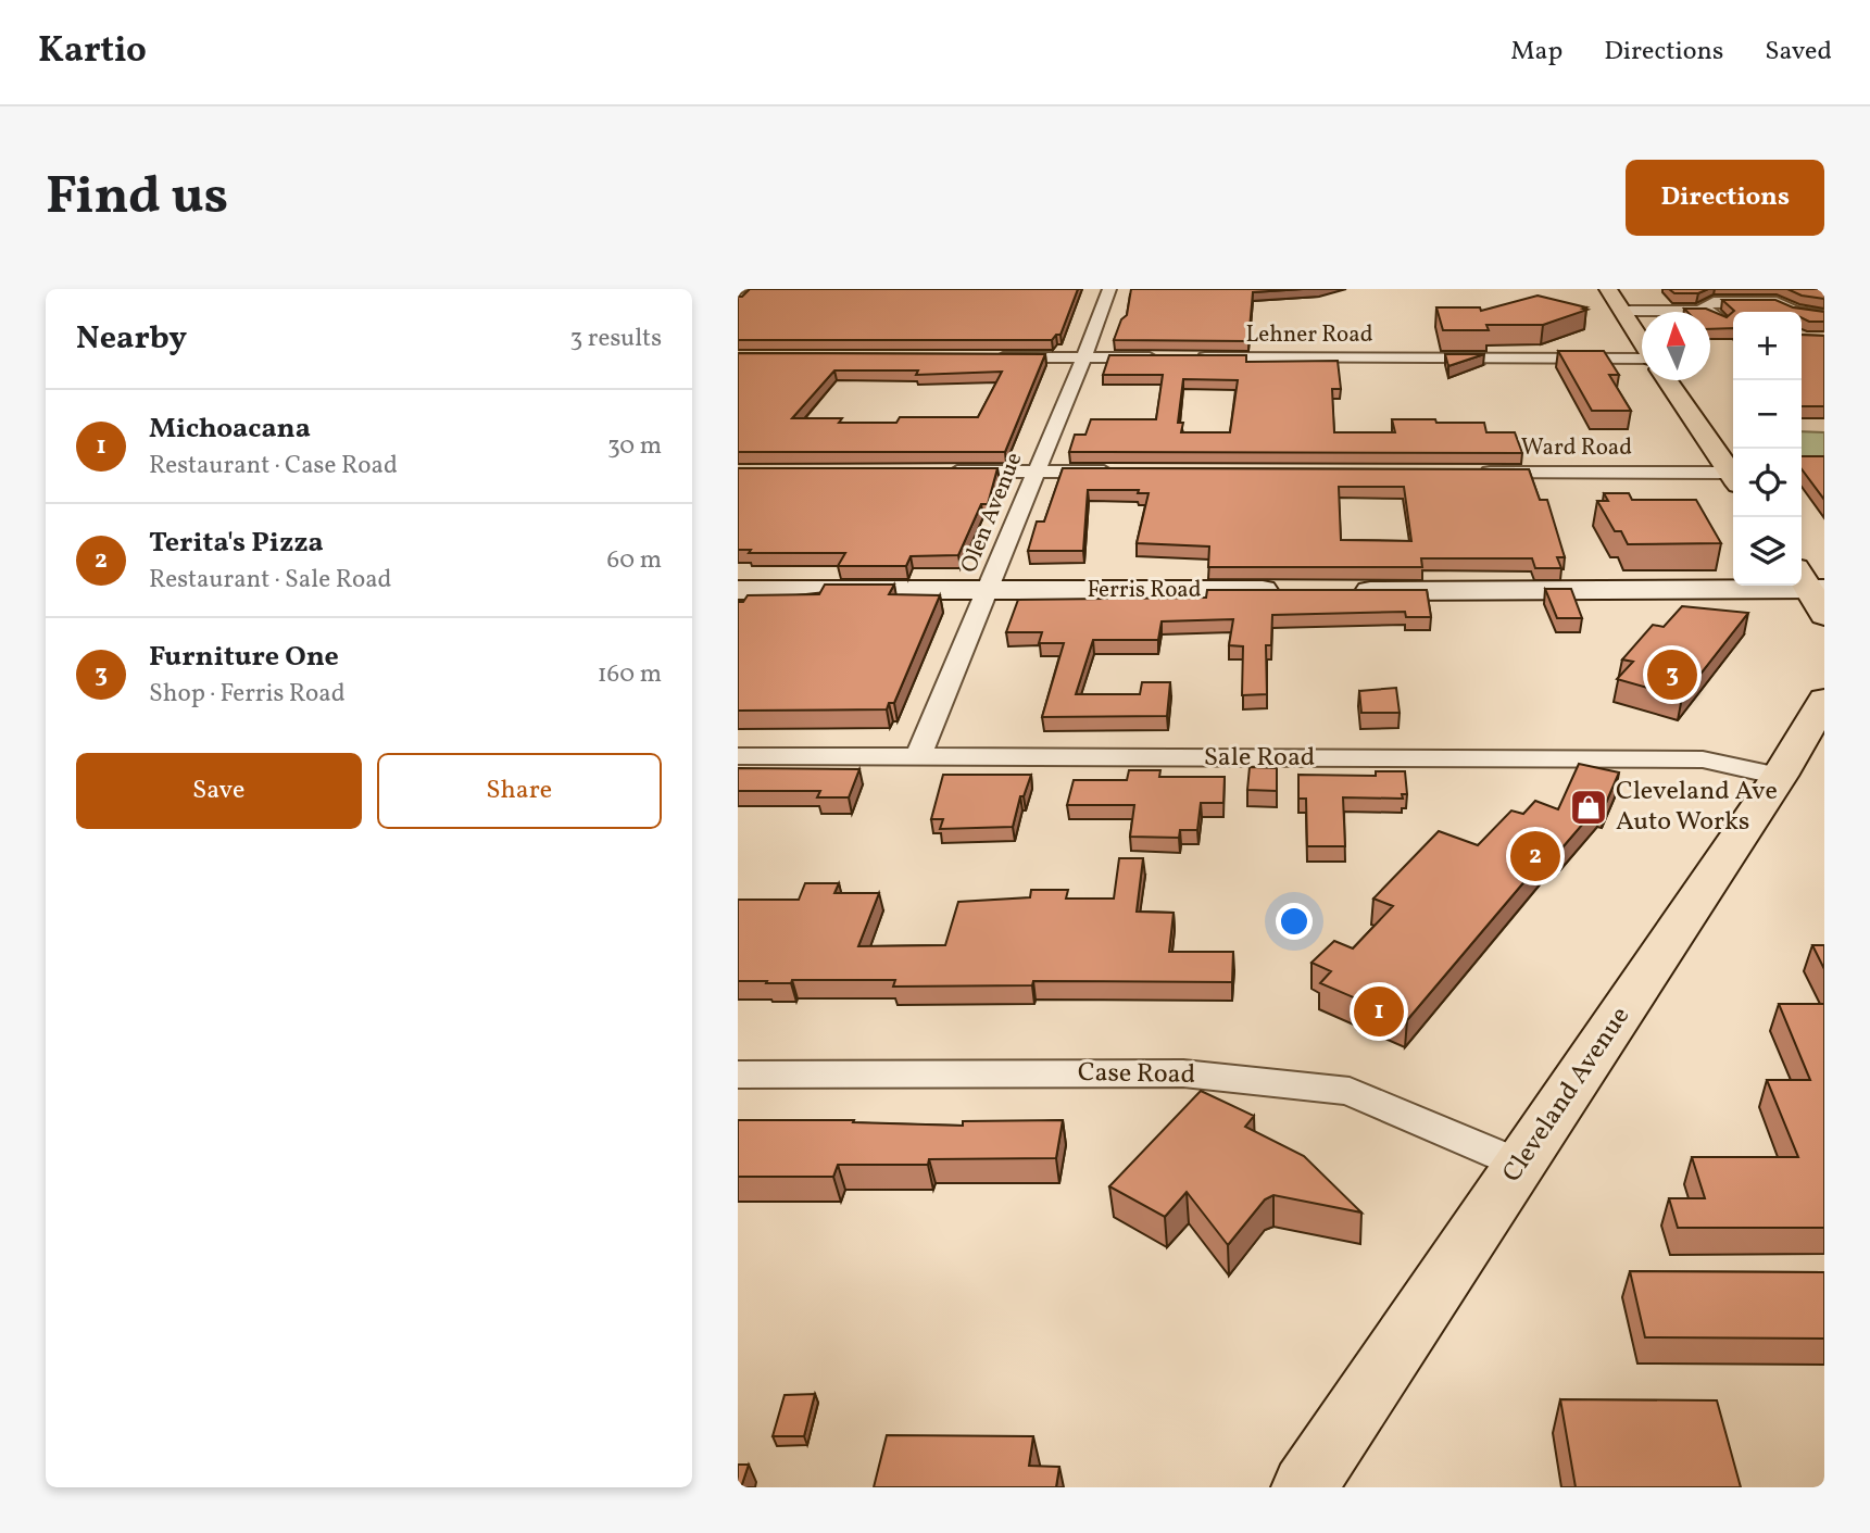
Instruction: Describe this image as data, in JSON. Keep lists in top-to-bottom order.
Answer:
{
  "streets": {
    "main road": ["Ferris Road", "Cleveland Avenue"],
    "street": [
      "Lehner Road",
      "Ward Road",
      "Olen Avenue",
      "Sale Road",
      "Case Road"
    ]
  },
  "crossings": [
    ["Lehner Road", "Olen Avenue"],
    ["Olen Avenue", "Ferris Road"],
    ["Olen Avenue", "Sale Road"],
    ["Sale Road", "Cleveland Avenue"],
    ["Case Road", "Cleveland Avenue"]
  ],
  "places": {
    "shop": ["Cleveland Ave Auto Works"]
  },
  "north": "top",
  "page": {
    "header": "Kartio",
    "nav": ["Map", "Directions", "Saved"],
    "buttons": [
      "Directions",
      ["Save", "Share"]
    ],
    "title": "Find us",
    "heading": ["Nearby", "3 results"],
    "map_buttons": ["+", "−"],
    "list": [
      {
        "mark": "1",
        "name": "Michoacana",
        "note": "Restaurant · Case Road",
        "value": "30 m"
      },
      {
        "mark": "2",
        "name": "Terita's Pizza",
        "note": "Restaurant · Sale Road",
        "value": "60 m"
      },
      {
        "mark": "3",
        "name": "Furniture One",
        "note": "Shop · Ferris Road",
        "value": "160 m"
      }
    ],
    "pins": ["3", "2", "1"]
  }
}
